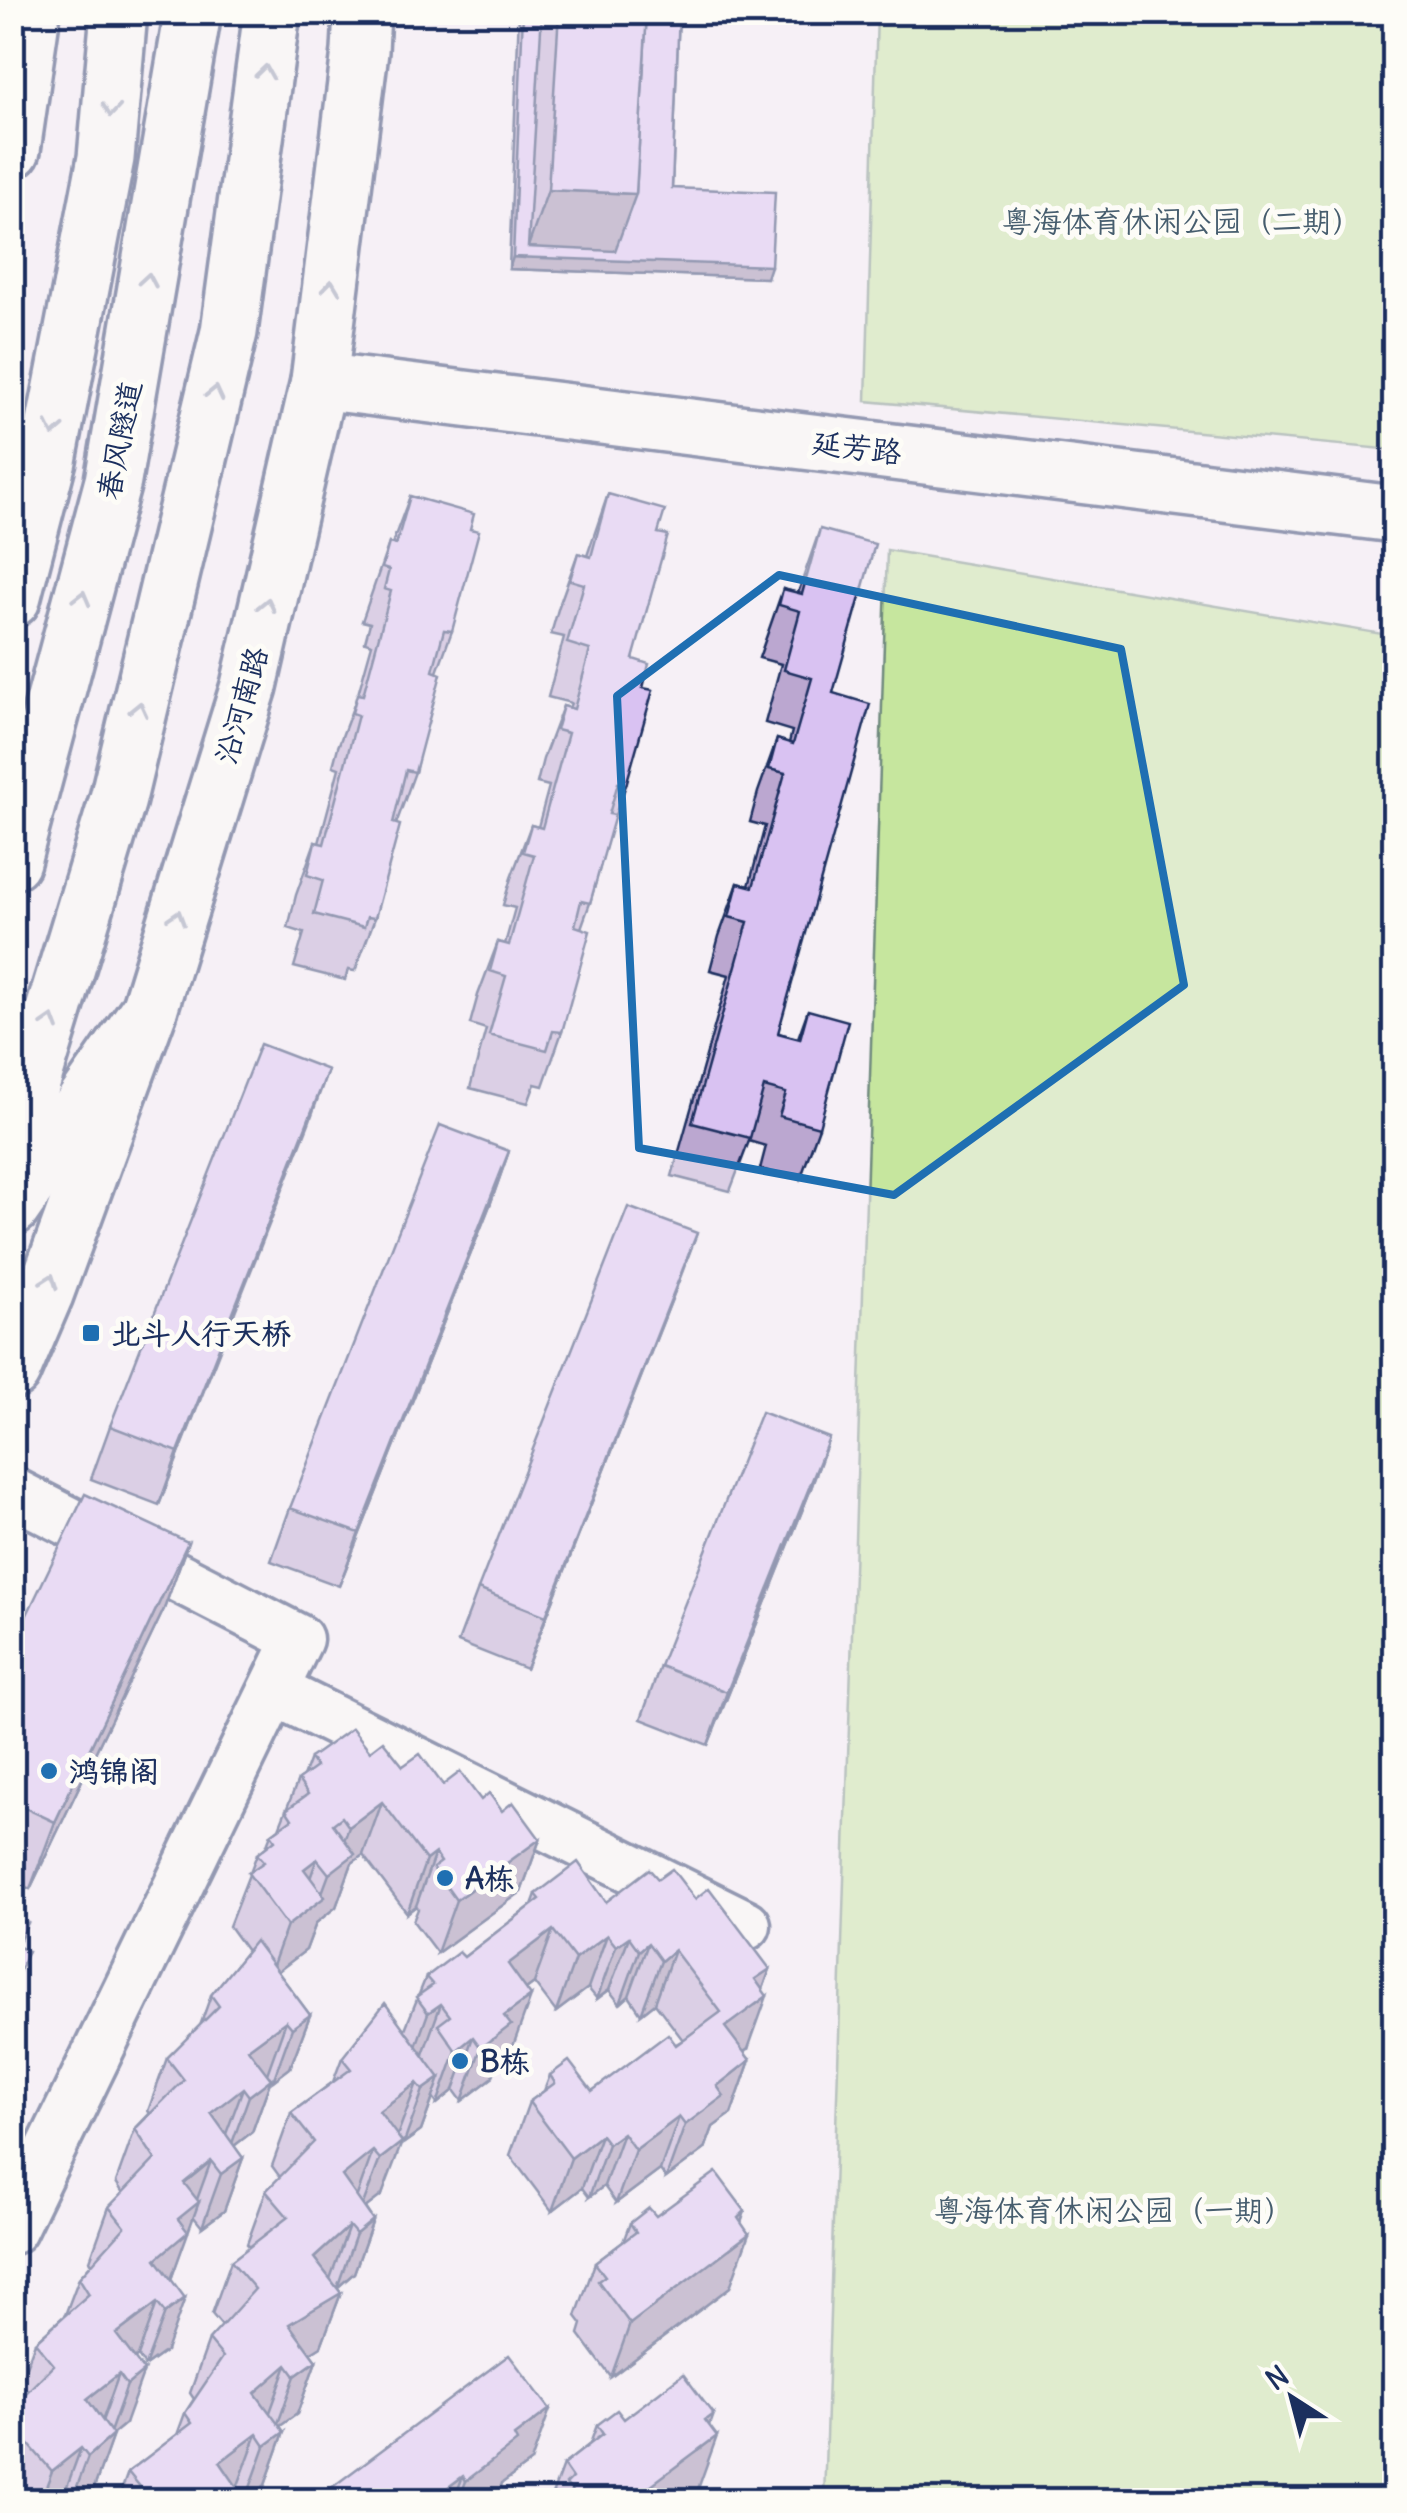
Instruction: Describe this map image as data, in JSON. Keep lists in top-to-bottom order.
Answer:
{
  "streets": {
    "main road": ["春风隧道", "延芳路", "沿河南路"]
  },
  "crossings": [
    ["延芳路", "沿河南路"]
  ],
  "parks": ["粤海体育休闲公园（二期）", "粤海体育休闲公园（一期）"],
  "places": {
    "transit": ["北斗人行天桥"],
    "other": ["鸿锦阁", "A栋", "B栋"]
  },
  "north": "top left"
}
